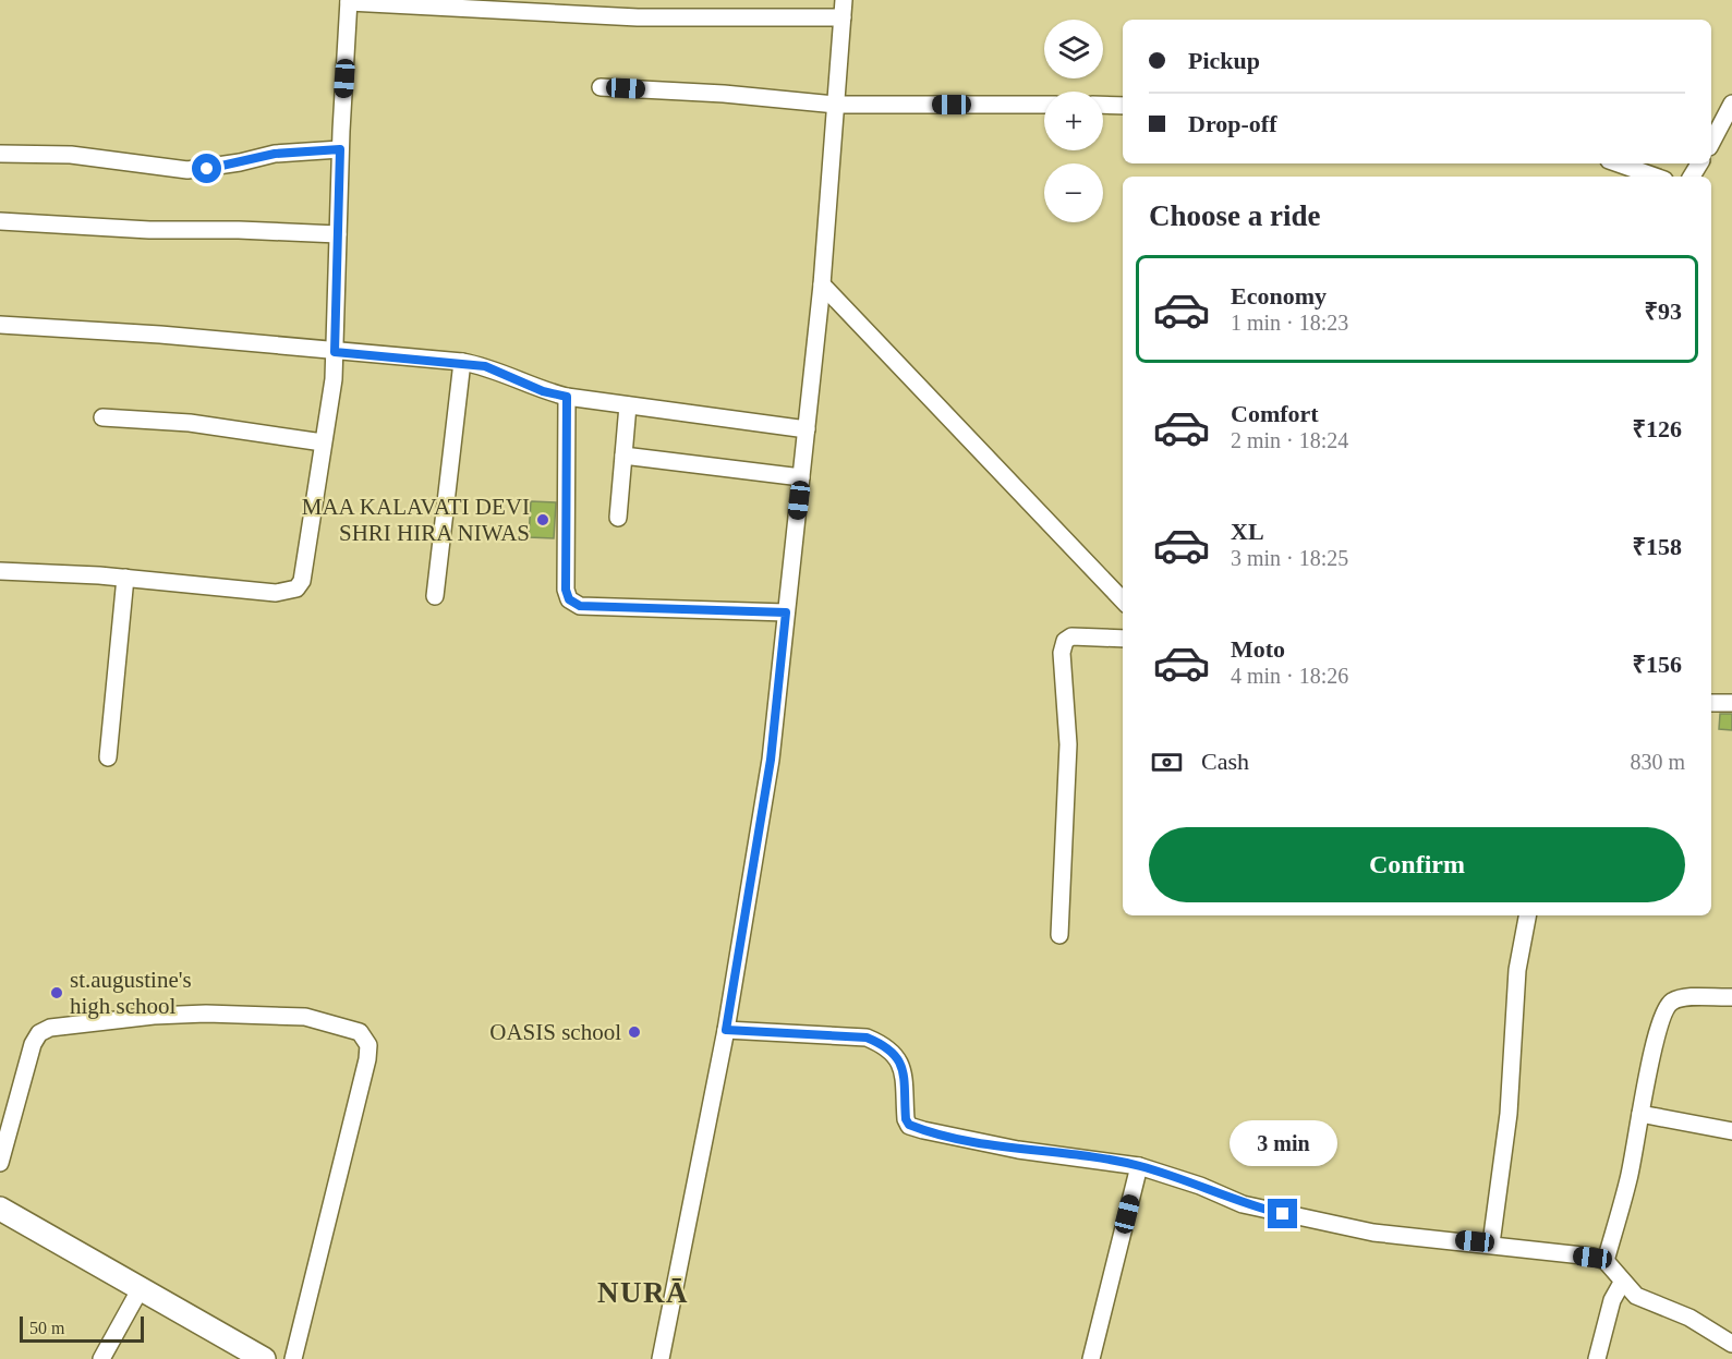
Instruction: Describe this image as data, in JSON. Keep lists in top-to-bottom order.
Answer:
{
  "districts": ["NURĀ"],
  "places": ["MAA KALAVATI DEVI SHRI HIRA NIWAS", "st.augustine's high school", "OASIS school"],
  "scale_bar": "50 m",
  "page": {
    "map_buttons": ["+", "−"],
    "banner": ["Pickup", "Drop-off"],
    "heading": "Choose a ride",
    "list": [
      {
        "name": "Economy",
        "note": "1 min · 18:23",
        "value": "₹93"
      },
      {
        "name": "Comfort",
        "note": "2 min · 18:24",
        "value": "₹126"
      },
      {
        "name": "XL",
        "note": "3 min · 18:25",
        "value": "₹158"
      },
      {
        "name": "Moto",
        "note": "4 min · 18:26",
        "value": "₹156"
      }
    ],
    "pay": ["Cash", "830 m"],
    "buttons": "Confirm",
    "bubble": "3 min",
    "scale": "50 m"
  }
}
